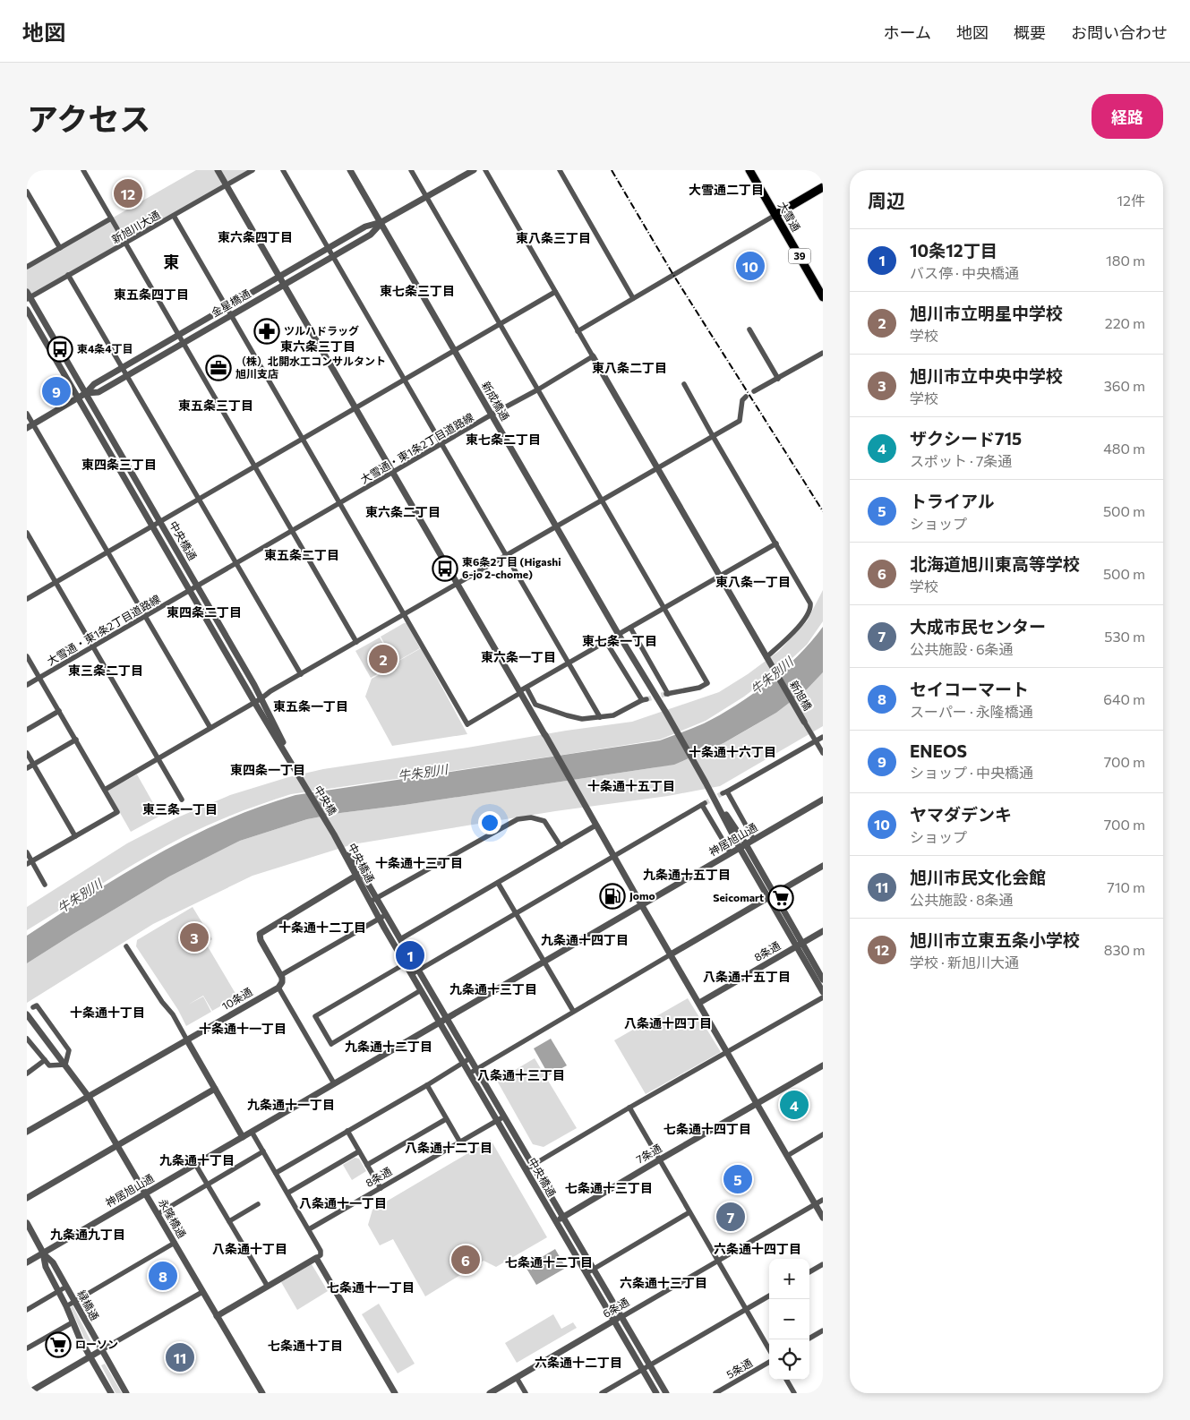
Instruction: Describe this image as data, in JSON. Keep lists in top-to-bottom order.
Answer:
{
  "streets": {
    "main road": ["大雪通", "39"],
    "street": [
      "新旭川大通",
      "金星橋通",
      "新成橋通",
      "大雪通・東1条2丁目道路線",
      "中央橋通",
      "新旭橋",
      "中央橋",
      "神居旭山通",
      "8条通",
      "10条通",
      "7条通",
      "永隆橋通",
      "緑橋通",
      "6条通",
      "5条通"
    ]
  },
  "crossings": [
    ["新旭川大通", "中央橋通"],
    ["金星橋通", "新成橋通"],
    ["金星橋通", "中央橋通"],
    ["新成橋通", "大雪通・東1条2丁目道路線"],
    ["大雪通・東1条2丁目道路線", "中央橋通"],
    ["大雪通・東1条2丁目道路線", "新旭橋"],
    ["中央橋通", "中央橋"],
    ["中央橋通", "神居旭山通"],
    ["中央橋通", "8条通"],
    ["中央橋通", "7条通"],
    ["中央橋通", "6条通"],
    ["神居旭山通", "永隆橋通"],
    ["神居旭山通", "緑橋通"],
    ["10条通", "永隆橋通"]
  ],
  "districts": [
    "大雪通二丁目",
    "東六条四丁目",
    "東八条三丁目",
    "東",
    "東七条三丁目",
    "東五条四丁目",
    "東六条三丁目",
    "東八条二丁目",
    "東五条三丁目",
    "東七条二丁目",
    "東四条三丁目",
    "東六条二丁目",
    "東五条二丁目",
    "東八条一丁目",
    "東四条二丁目",
    "東七条一丁目",
    "東六条一丁目",
    "東三条二丁目",
    "東五条一丁目",
    "十条通十六丁目",
    "東四条一丁目",
    "十条通十五丁目",
    "東三条一丁目",
    "十条通十三丁目",
    "九条通十五丁目",
    "十条通十二丁目",
    "九条通十四丁目",
    "八条通十五丁目",
    "九条通十三丁目",
    "十条通十丁目",
    "八条通十四丁目",
    "十条通十一丁目",
    "九条通十二丁目",
    "八条通十三丁目",
    "九条通十一丁目",
    "七条通十四丁目",
    "八条通十二丁目",
    "九条通十丁目",
    "七条通十三丁目",
    "八条通十一丁目",
    "九条通九丁目",
    "八条通十丁目",
    "六条通十四丁目",
    "七条通十二丁目",
    "六条通十三丁目",
    "七条通十一丁目",
    "七条通十丁目",
    "六条通十二丁目"
  ],
  "water": ["牛朱別川"],
  "places": {
    "pharmacy": ["ツルハドラッグ"],
    "bus stop": ["東4条4丁目", "東6条2丁目 (Higashi 6-jo 2-chome)"],
    "office": ["（株）北開水工コンサルタント 旭川支店"],
    "fuel station": ["Jomo"],
    "supermarket": ["Seicomart", "ローソン"]
  },
  "page": {
    "header": "地図",
    "nav": [
      "ホーム",
      "地図",
      "概要",
      "お問い合わせ"
    ],
    "title": "アクセス",
    "buttons": "経路",
    "heading": ["周辺", "12件"],
    "pins": [
      "12",
      "10",
      "9",
      "2",
      "3",
      "1",
      "4",
      "5",
      "7",
      "6",
      "8",
      "11"
    ],
    "list": [
      {
        "mark": "1",
        "name": "10条12丁目",
        "note": "バス停 · 中央橋通",
        "value": "180 m"
      },
      {
        "mark": "2",
        "name": "旭川市立明星中学校",
        "note": "学校",
        "value": "220 m"
      },
      {
        "mark": "3",
        "name": "旭川市立中央中学校",
        "note": "学校",
        "value": "360 m"
      },
      {
        "mark": "4",
        "name": "ザクシード715",
        "note": "スポット · 7条通",
        "value": "480 m"
      },
      {
        "mark": "5",
        "name": "トライアル",
        "note": "ショップ",
        "value": "500 m"
      },
      {
        "mark": "6",
        "name": "北海道旭川東高等学校",
        "note": "学校",
        "value": "500 m"
      },
      {
        "mark": "7",
        "name": "大成市民センター",
        "note": "公共施設 · 6条通",
        "value": "530 m"
      },
      {
        "mark": "8",
        "name": "セイコーマート",
        "note": "スーパー · 永隆橋通",
        "value": "640 m"
      },
      {
        "mark": "9",
        "name": "ENEOS",
        "note": "ショップ · 中央橋通",
        "value": "700 m"
      },
      {
        "mark": "10",
        "name": "ヤマダデンキ",
        "note": "ショップ",
        "value": "700 m"
      },
      {
        "mark": "11",
        "name": "旭川市民文化会館",
        "note": "公共施設 · 8条通",
        "value": "710 m"
      },
      {
        "mark": "12",
        "name": "旭川市立東五条小学校",
        "note": "学校 · 新旭川大通",
        "value": "830 m"
      }
    ],
    "map_buttons": ["+", "−"]
  }
}
